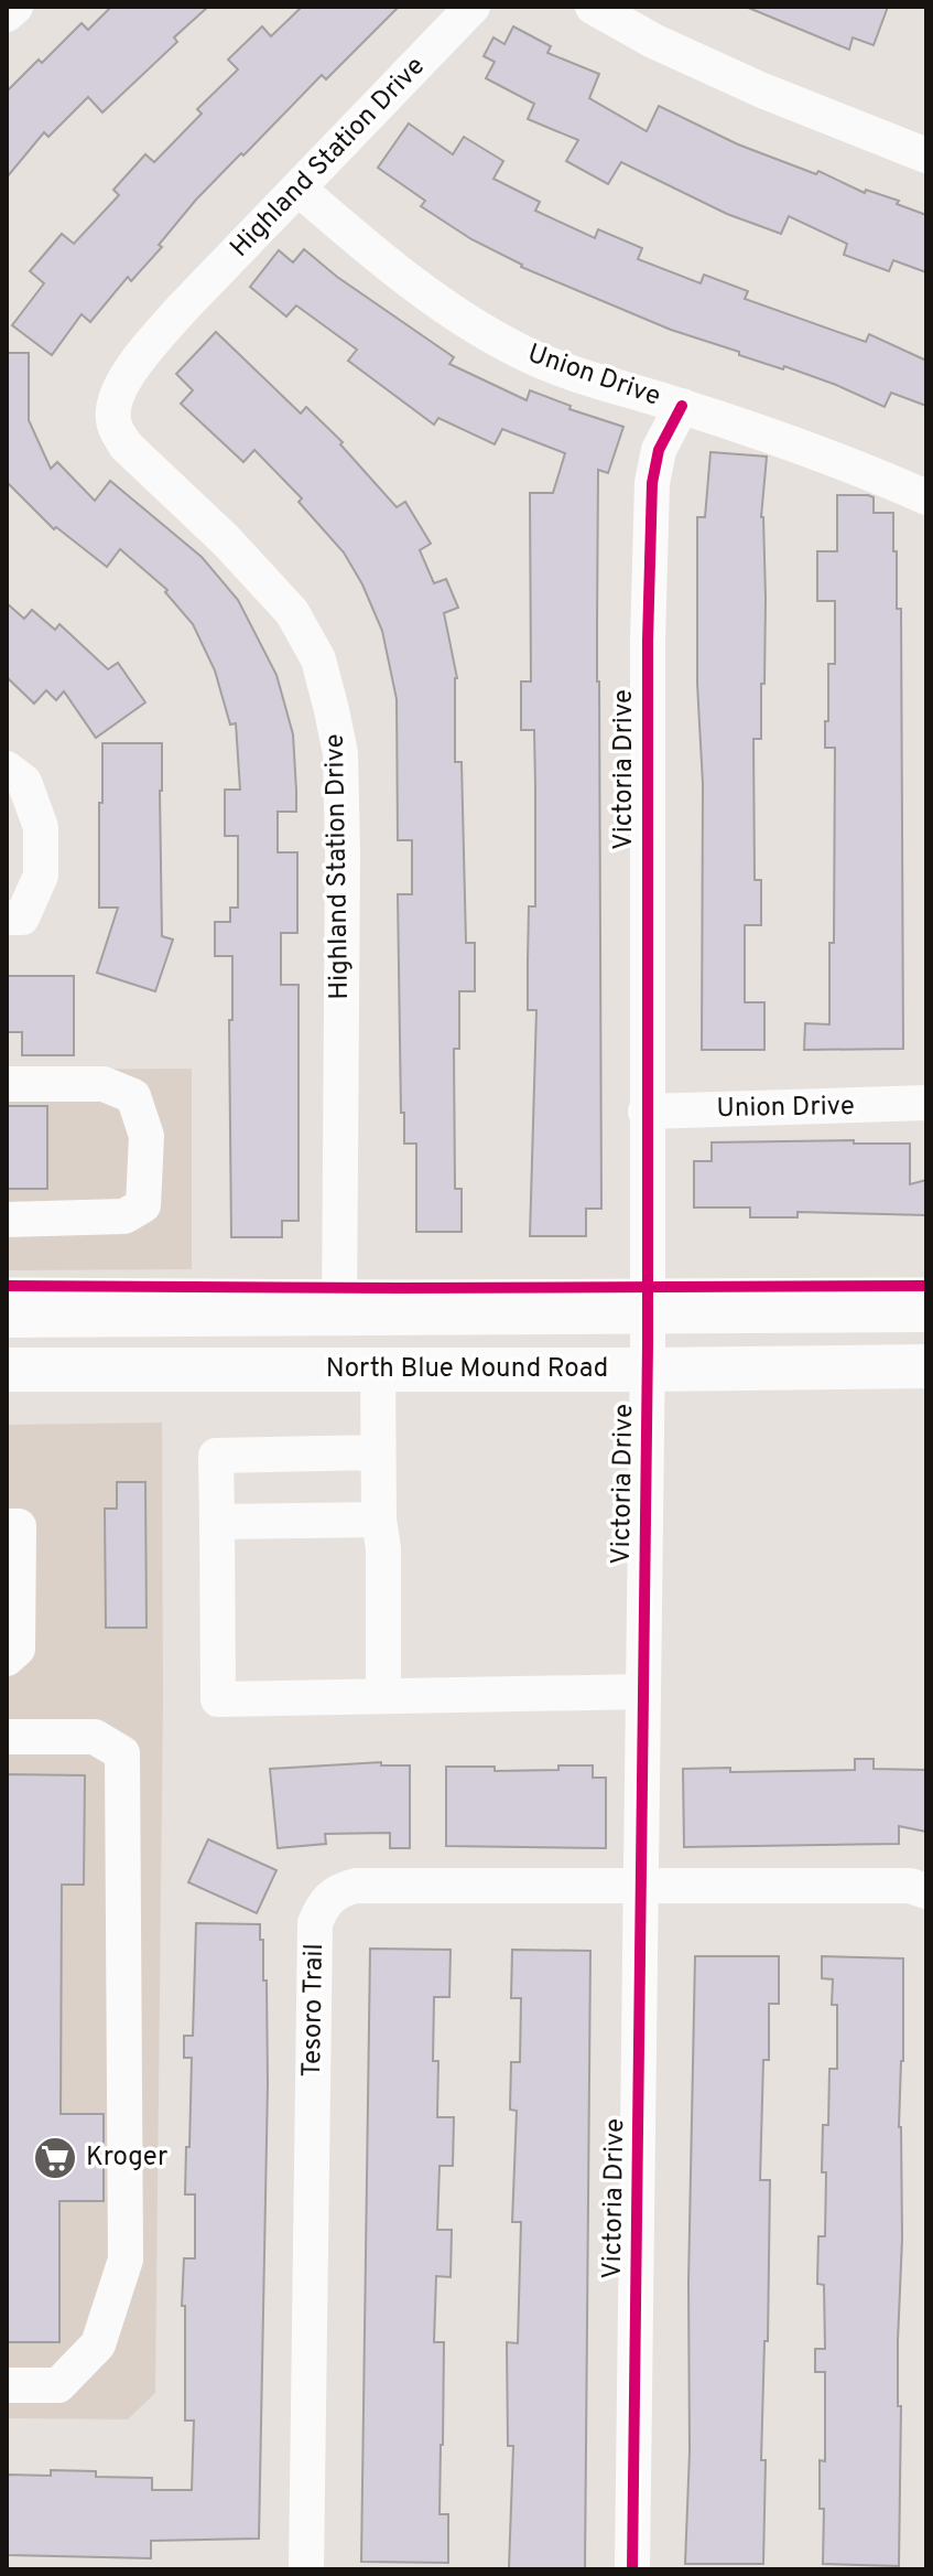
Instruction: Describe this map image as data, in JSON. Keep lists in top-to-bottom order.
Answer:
{
  "streets": {
    "main road": ["North Blue Mound Road"],
    "street": [
      "Highland Station Drive",
      "Union Drive",
      "Victoria Drive",
      "Tesoro Trail"
    ]
  },
  "crossings": [
    ["Highland Station Drive", "Union Drive"],
    ["Union Drive", "Victoria Drive"],
    ["Victoria Drive", "North Blue Mound Road"],
    ["Victoria Drive", "Tesoro Trail"]
  ],
  "places": {
    "supermarket": ["Kroger"]
  }
}
